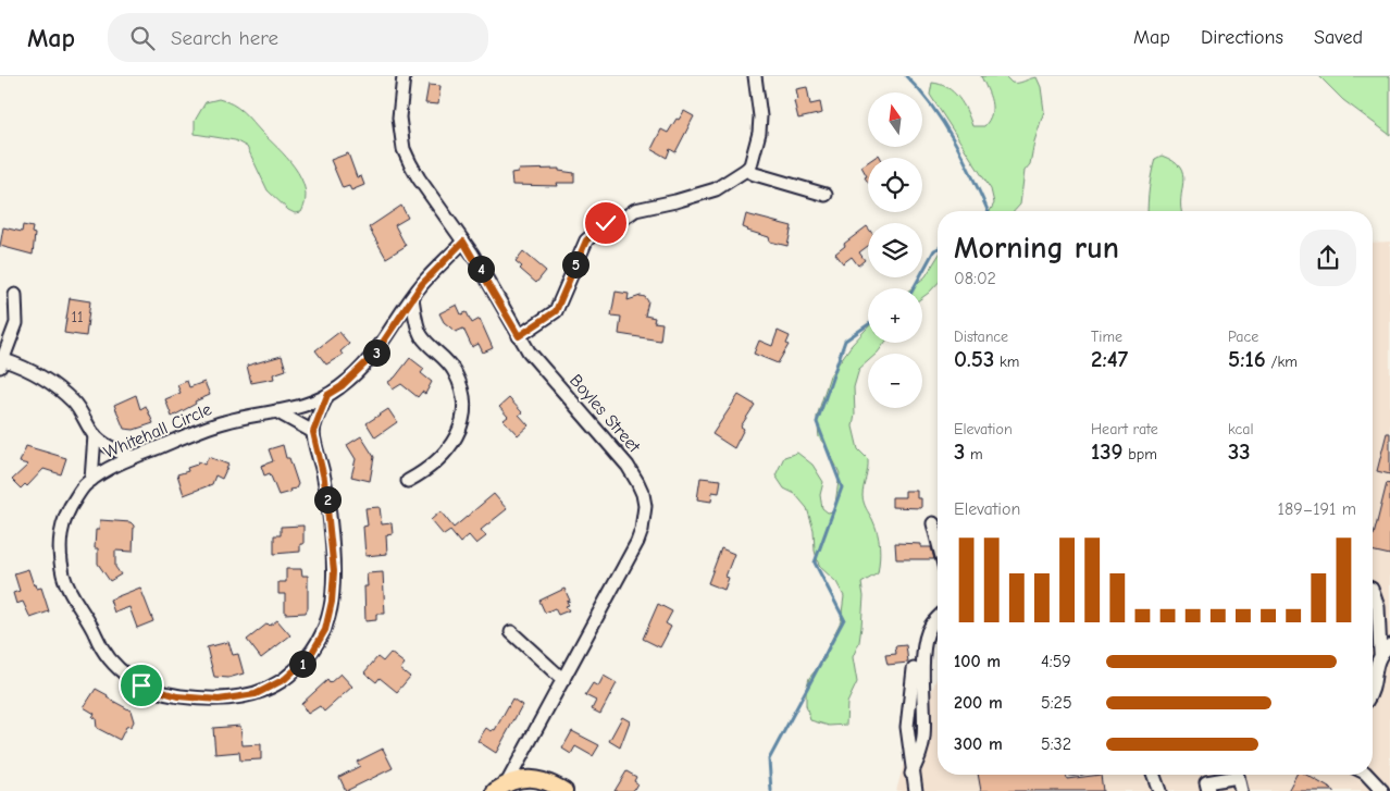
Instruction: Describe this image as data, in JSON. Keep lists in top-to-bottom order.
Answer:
{
  "streets": {
    "street": ["Boyles Street", "Whitehall Circle"]
  },
  "crossings": [
    ["Boyles Street", "Whitehall Circle"]
  ],
  "house_numbers": ["11"],
  "north": "top",
  "page": {
    "header": "Map",
    "search": "Search here",
    "nav": ["Map", "Directions", "Saved"],
    "map_buttons": ["+", "−"],
    "heading": ["Morning run", "08:02"],
    "pins": [
      "5",
      "4",
      "3",
      "2",
      "1"
    ],
    "stats": [
      ["Distance", "0.53 km"],
      ["Time", "2:47"],
      ["Pace", "5:16 /km"],
      ["Elevation", "3 m"],
      ["Heart rate", "139 bpm"],
      ["kcal", "33"]
    ],
    "chart": ["Elevation", "189–191 m"],
    "list": [
      {
        "name": "100 m",
        "note": "4:59"
      },
      {
        "name": "200 m",
        "note": "5:25"
      },
      {
        "name": "300 m",
        "note": "5:32"
      }
    ]
  }
}
